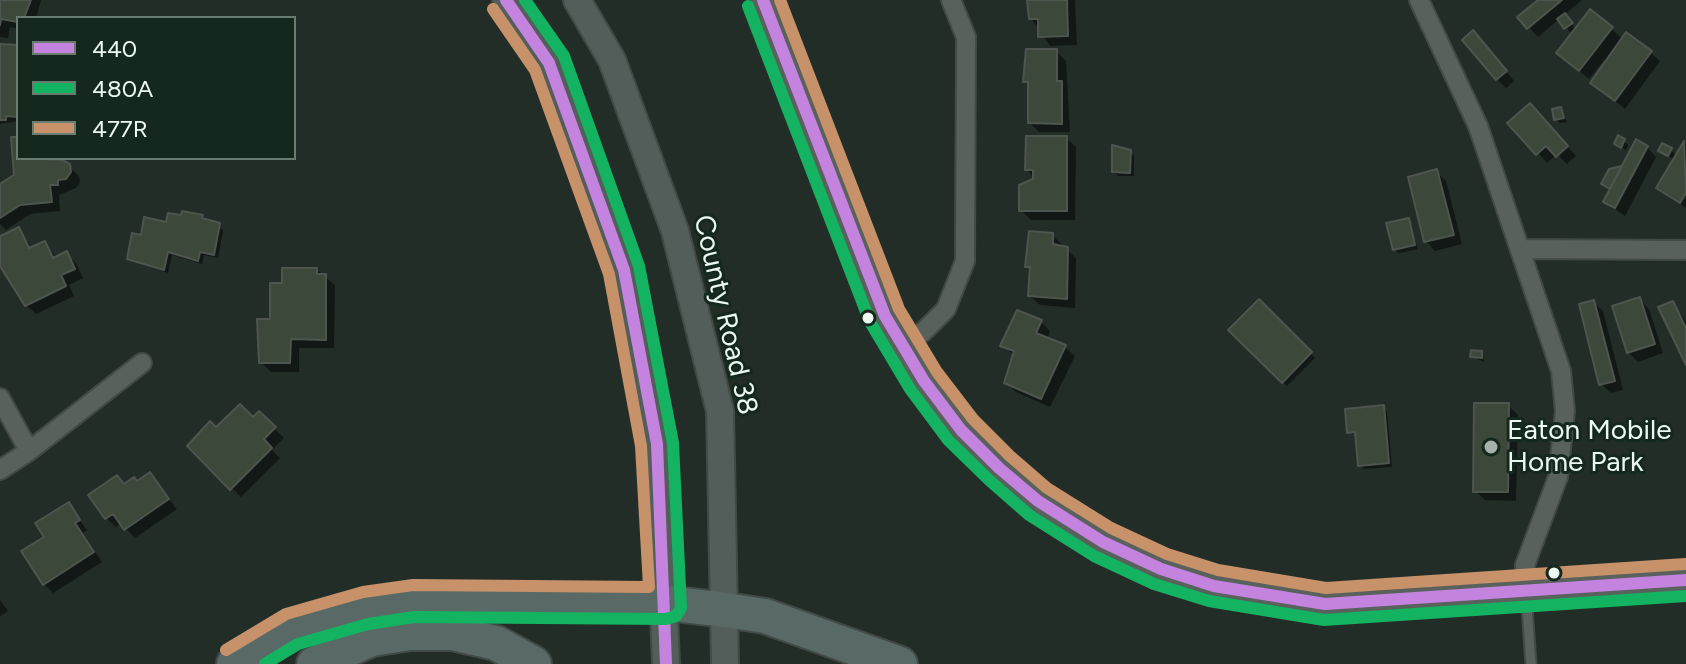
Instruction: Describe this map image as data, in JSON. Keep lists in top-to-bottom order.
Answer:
{
  "streets": {
    "main road": ["County Road 38"]
  },
  "places": ["Eaton Mobile Home Park"],
  "lines": ["transit line 440", "transit line 480A", "transit line 477R"],
  "legend": ["440", "480A", "477R"]
}
